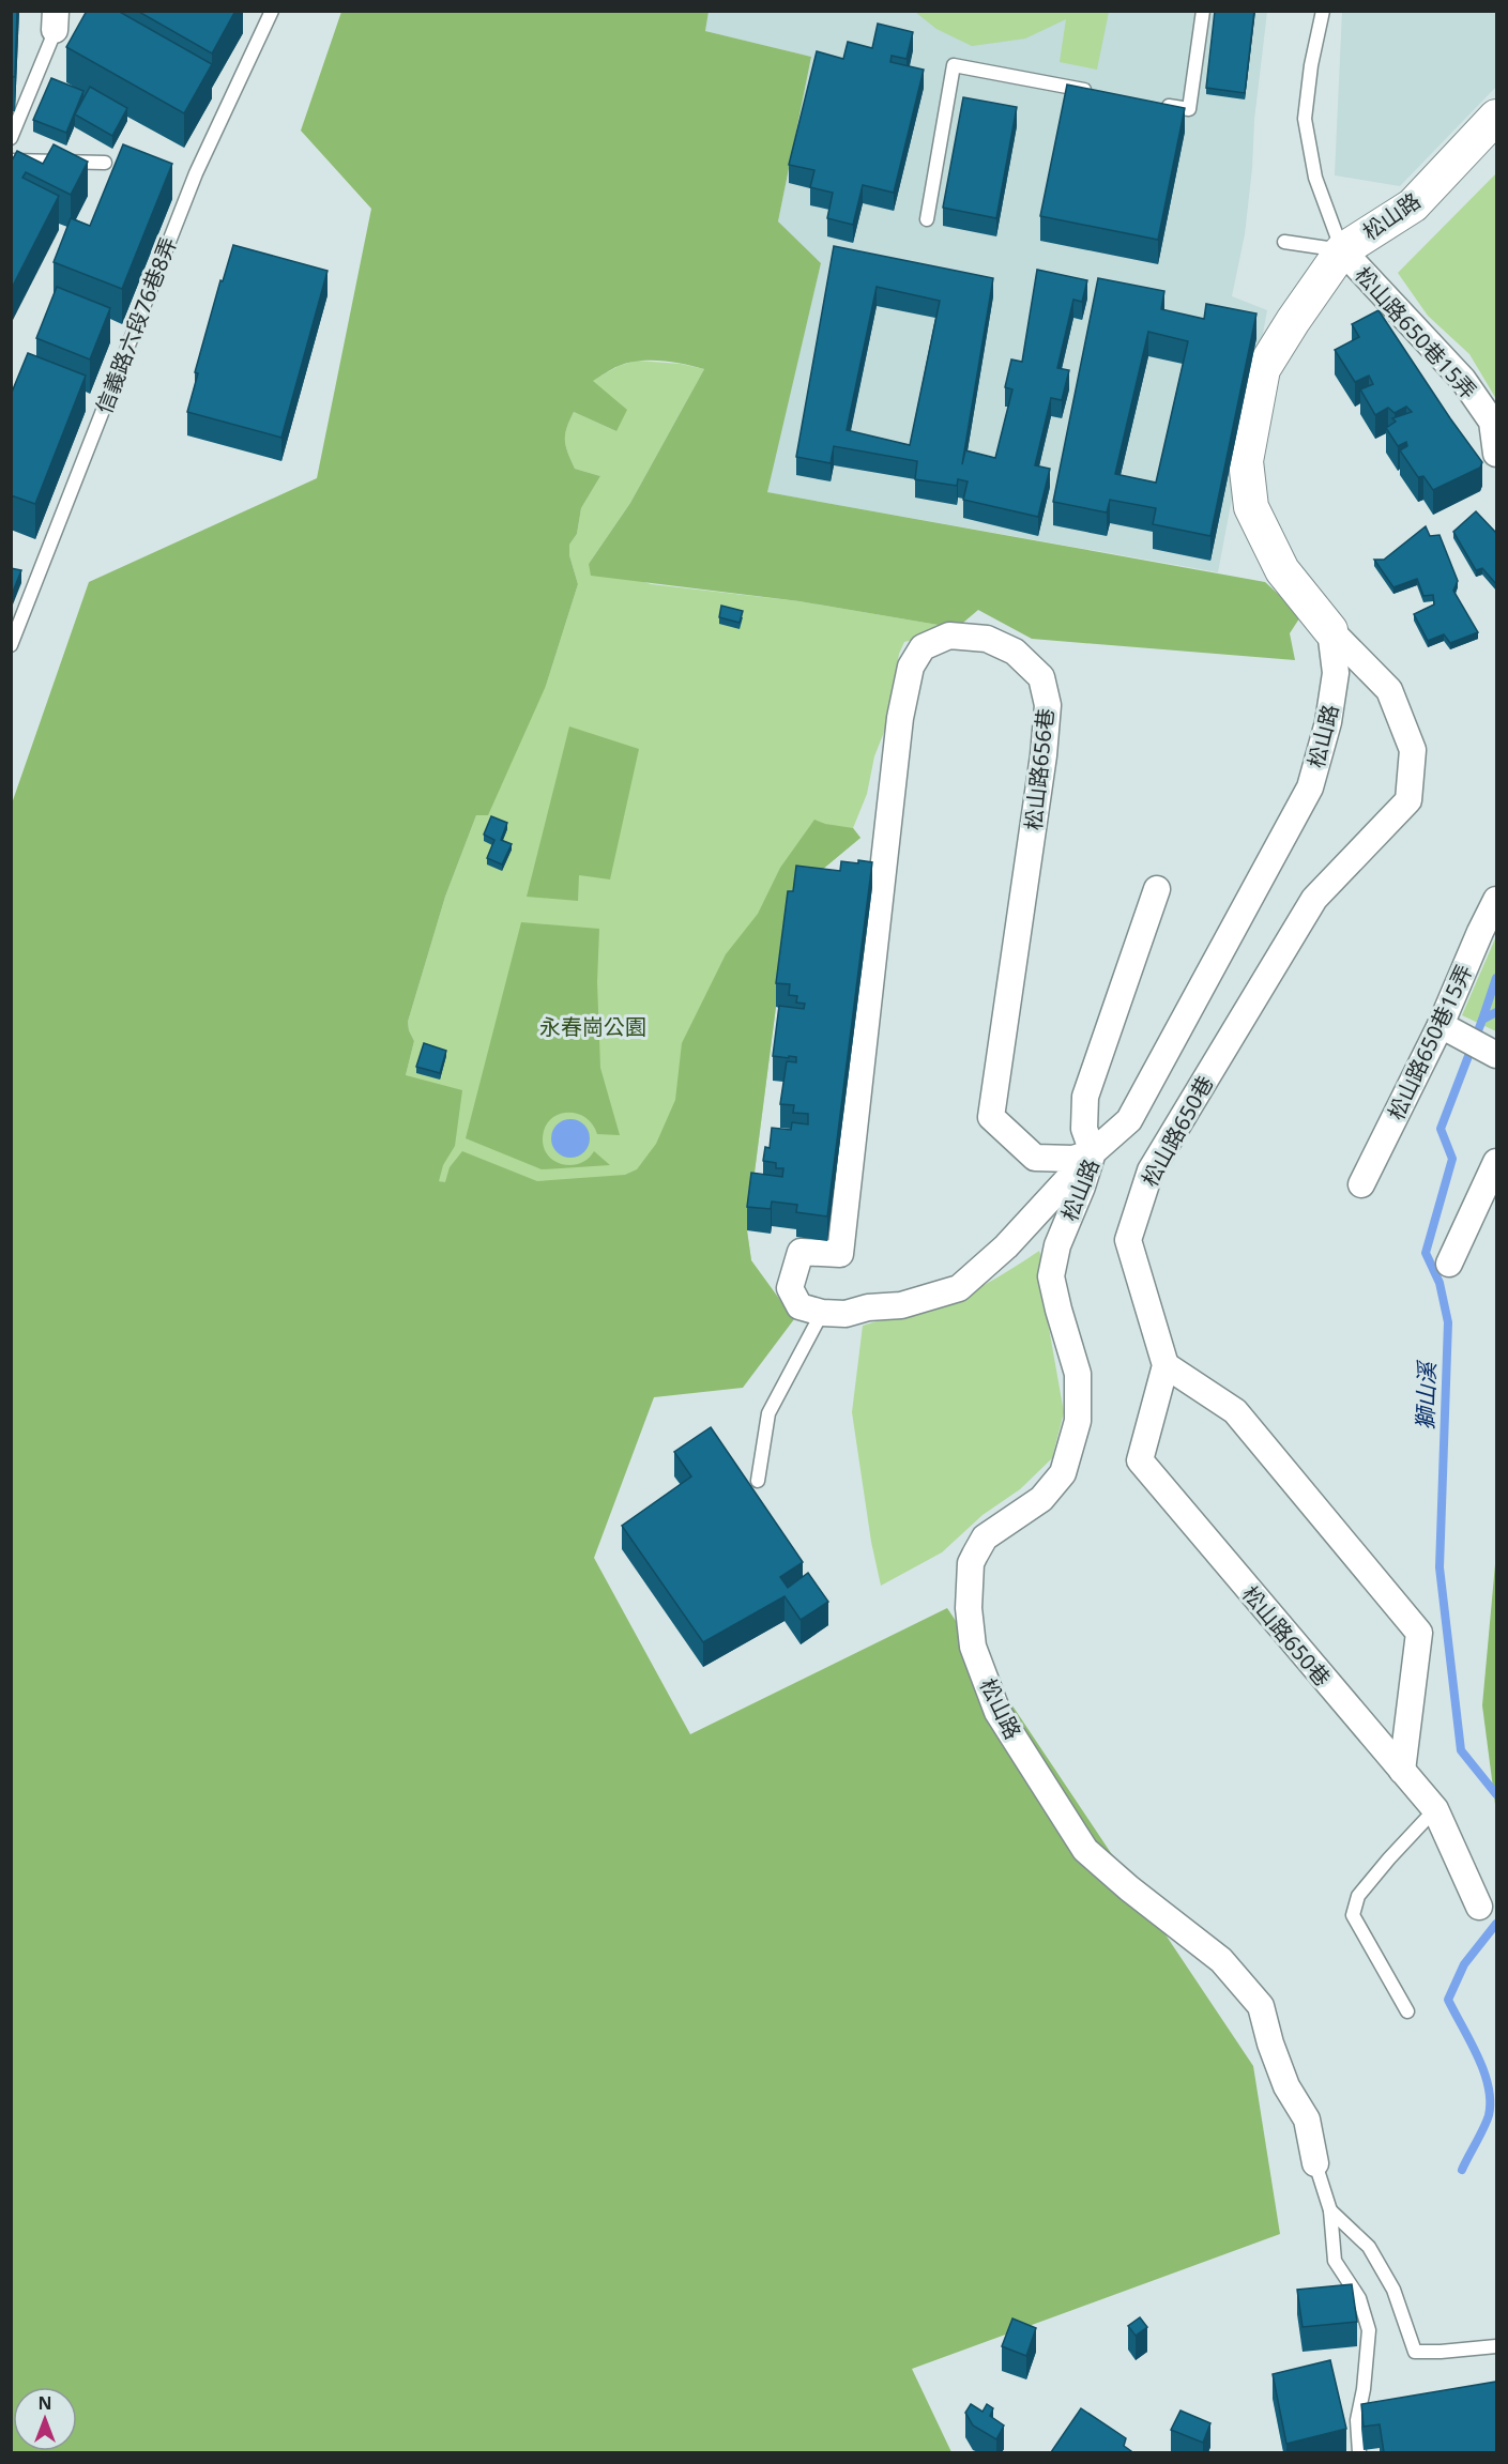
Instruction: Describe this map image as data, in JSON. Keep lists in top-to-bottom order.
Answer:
{
  "streets": {
    "street": [
      "松山路",
      "松山路650巷15弄",
      "松山路656巷",
      "松山路650巷"
    ],
    "lane": ["信義路六段76巷8弄"]
  },
  "crossings": [
    ["松山路", "松山路650巷15弄"],
    ["松山路", "松山路650巷"]
  ],
  "water": ["獅山溪"],
  "parks": ["永春崗公園"],
  "north": "top"
}
